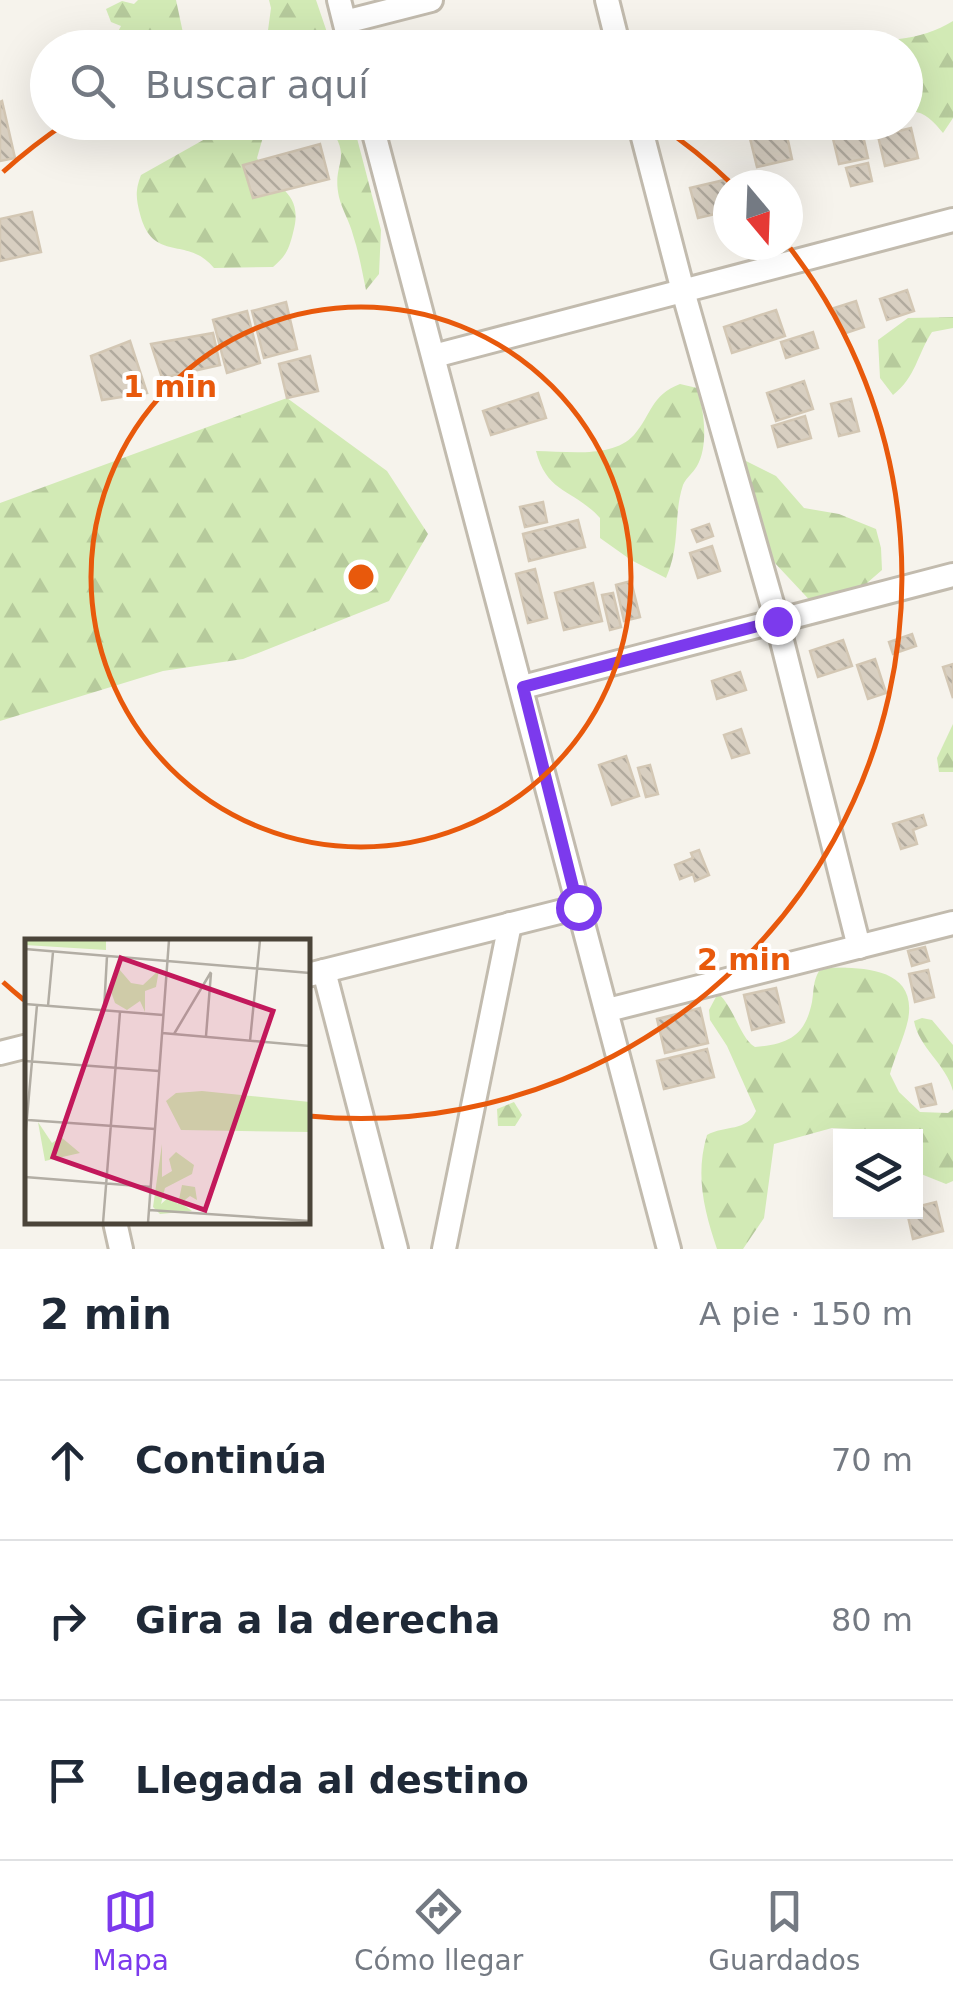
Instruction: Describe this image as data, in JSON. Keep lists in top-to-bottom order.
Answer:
{
  "north": "bottom",
  "page": {
    "search": "Buscar aquí",
    "heading": ["2 min", "A pie · 150 m"],
    "list": [
      ["Continúa", "70 m"],
      ["Gira a la derecha", "80 m"],
      "Llegada al destino"
    ],
    "nav": ["Mapa", "Cómo llegar", "Guardados"]
  },
  "rings": ["1 min", "2 min"]
}
